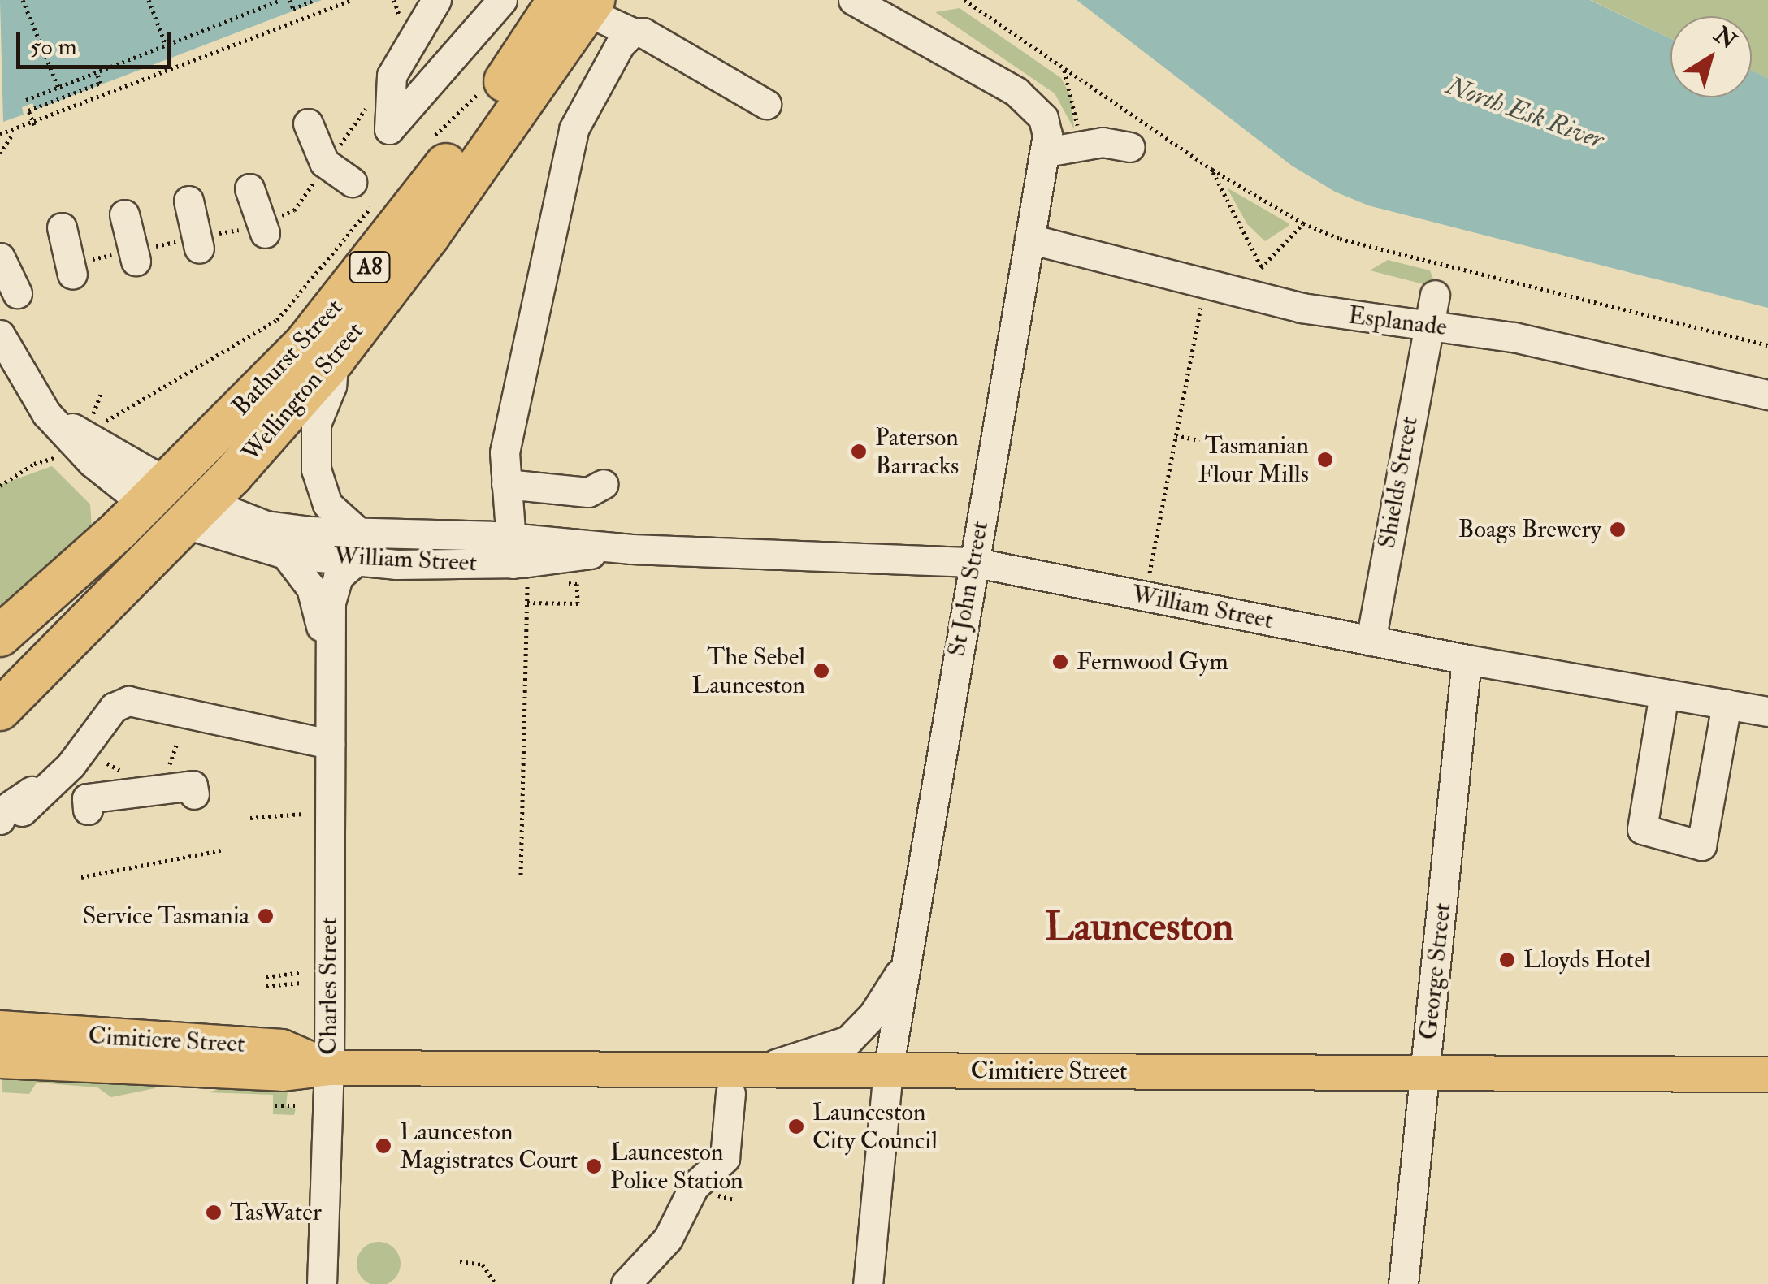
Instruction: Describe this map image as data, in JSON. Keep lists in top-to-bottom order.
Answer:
{
  "streets": {
    "highway": ["A8", "Bathurst Street", "Wellington Street"],
    "main road": ["Cimitiere Street"],
    "street": [
      "Esplanade",
      "Shields Street",
      "William Street",
      "St John Street",
      "George Street",
      "Charles Street"
    ]
  },
  "crossings": [
    ["Esplanade", "Shields Street"],
    ["Esplanade", "St John Street"],
    ["Bathurst Street", "Wellington Street"],
    ["Wellington Street", "William Street"],
    ["Shields Street", "William Street"],
    ["William Street", "St John Street"],
    ["William Street", "George Street"],
    ["William Street", "Charles Street"],
    ["St John Street", "Cimitiere Street"],
    ["George Street", "Cimitiere Street"],
    ["Charles Street", "Cimitiere Street"]
  ],
  "districts": ["Launceston"],
  "water": ["North Esk River"],
  "places": [
    "Paterson Barracks",
    "Tasmanian Flour Mills",
    "Boags Brewery",
    "Fernwood Gym",
    "The Sebel Launceston",
    "Service Tasmania",
    "Lloyds Hotel",
    "Launceston City Council",
    "Launceston Magistrates Court",
    "Launceston Police Station",
    "TasWater"
  ],
  "scale_bar": "50 m",
  "north": "top right"
}
